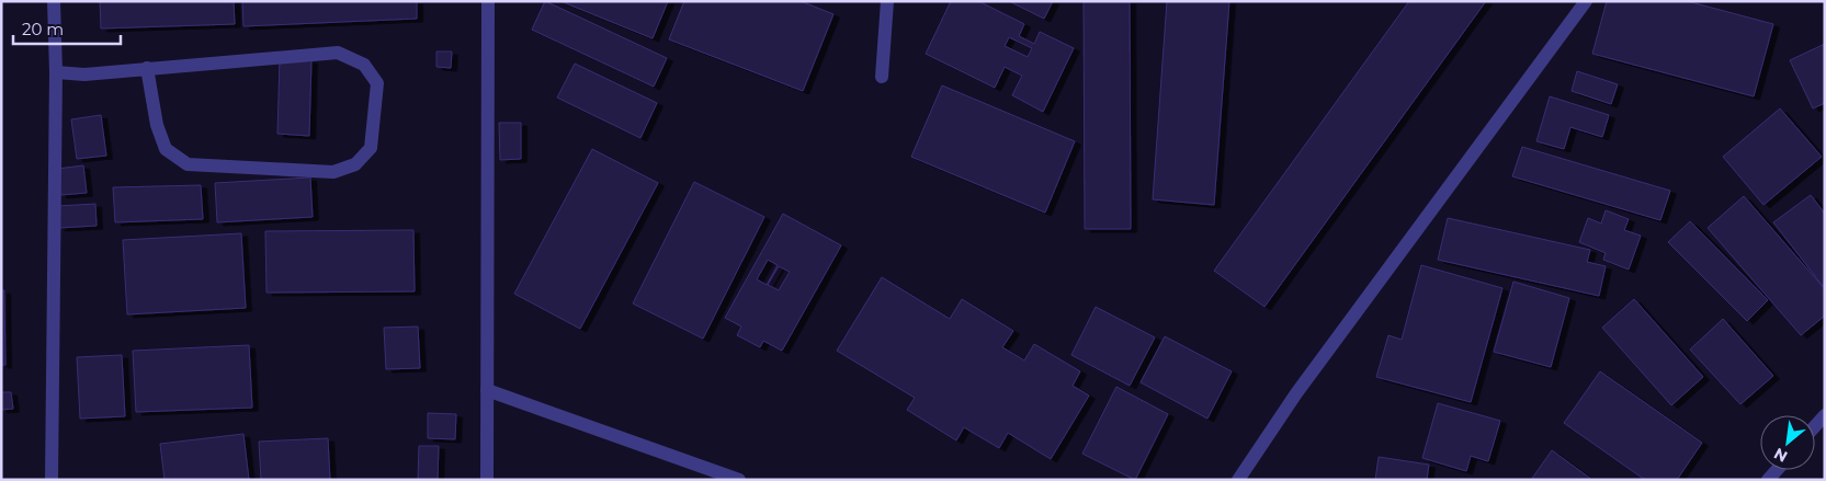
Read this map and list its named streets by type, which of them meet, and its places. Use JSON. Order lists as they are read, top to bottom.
{
  "scale_bar": "20 m",
  "north": "bottom left"
}
